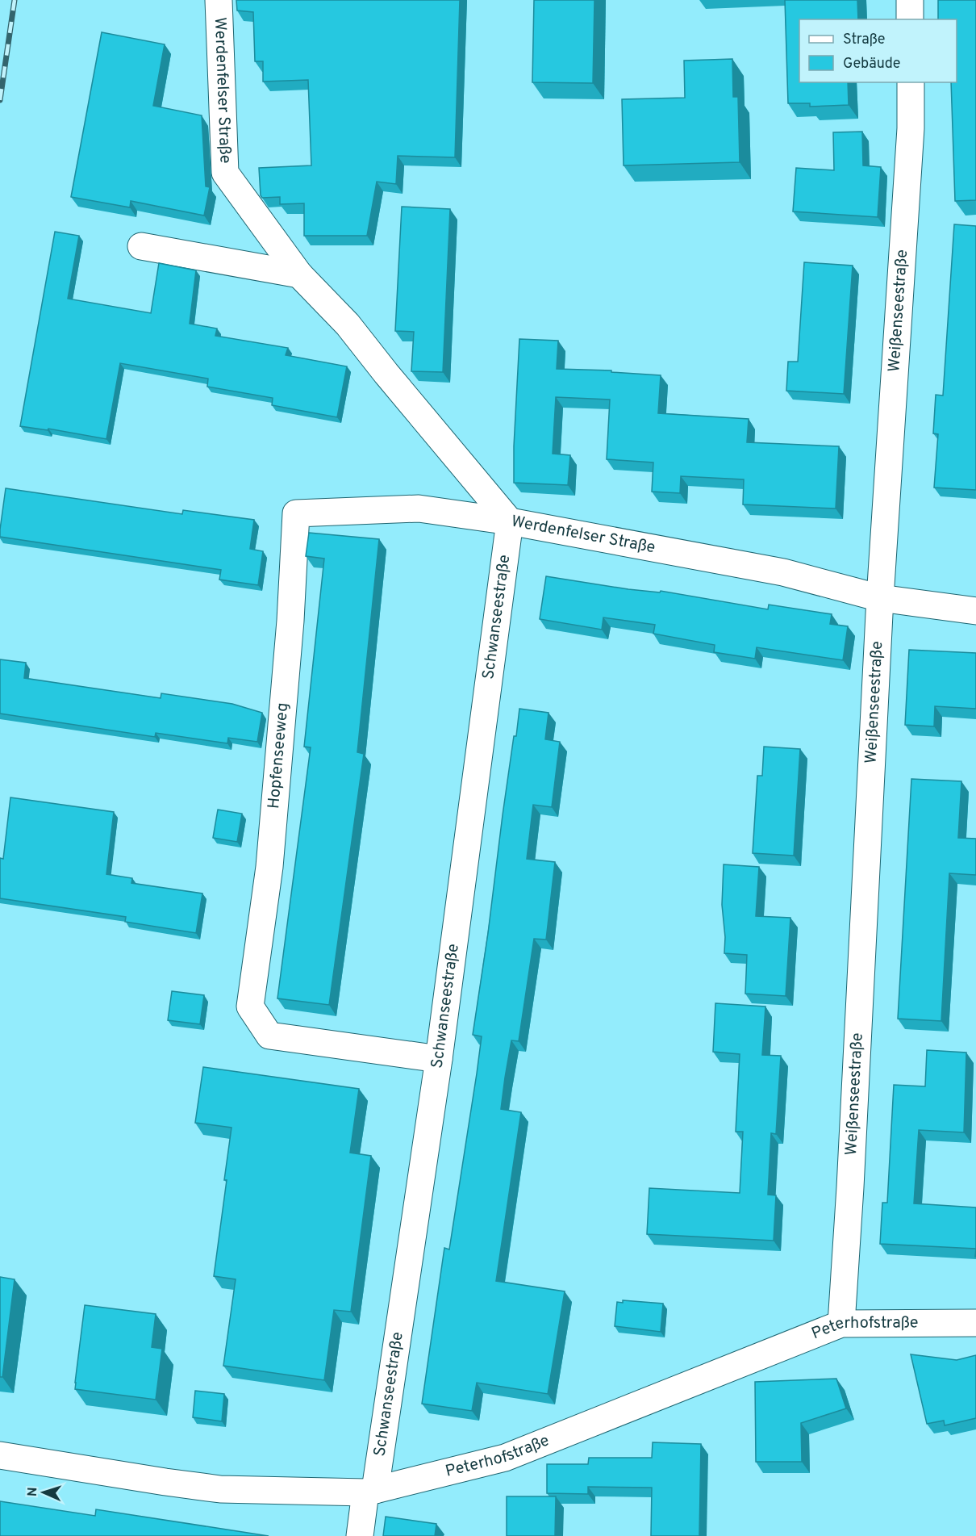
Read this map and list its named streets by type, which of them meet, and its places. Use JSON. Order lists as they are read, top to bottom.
{
  "streets": {
    "street": [
      "Werdenfelser Straße",
      "Weißenseestraße",
      "Schwanseestraße",
      "Hopfenseeweg",
      "Peterhofstraße"
    ]
  },
  "crossings": [
    ["Werdenfelser Straße", "Weißenseestraße"],
    ["Werdenfelser Straße", "Schwanseestraße"],
    ["Werdenfelser Straße", "Hopfenseeweg"],
    ["Weißenseestraße", "Peterhofstraße"],
    ["Schwanseestraße", "Hopfenseeweg"],
    ["Schwanseestraße", "Peterhofstraße"]
  ],
  "legend": ["Straße", "Gebäude"],
  "north": "left"
}
